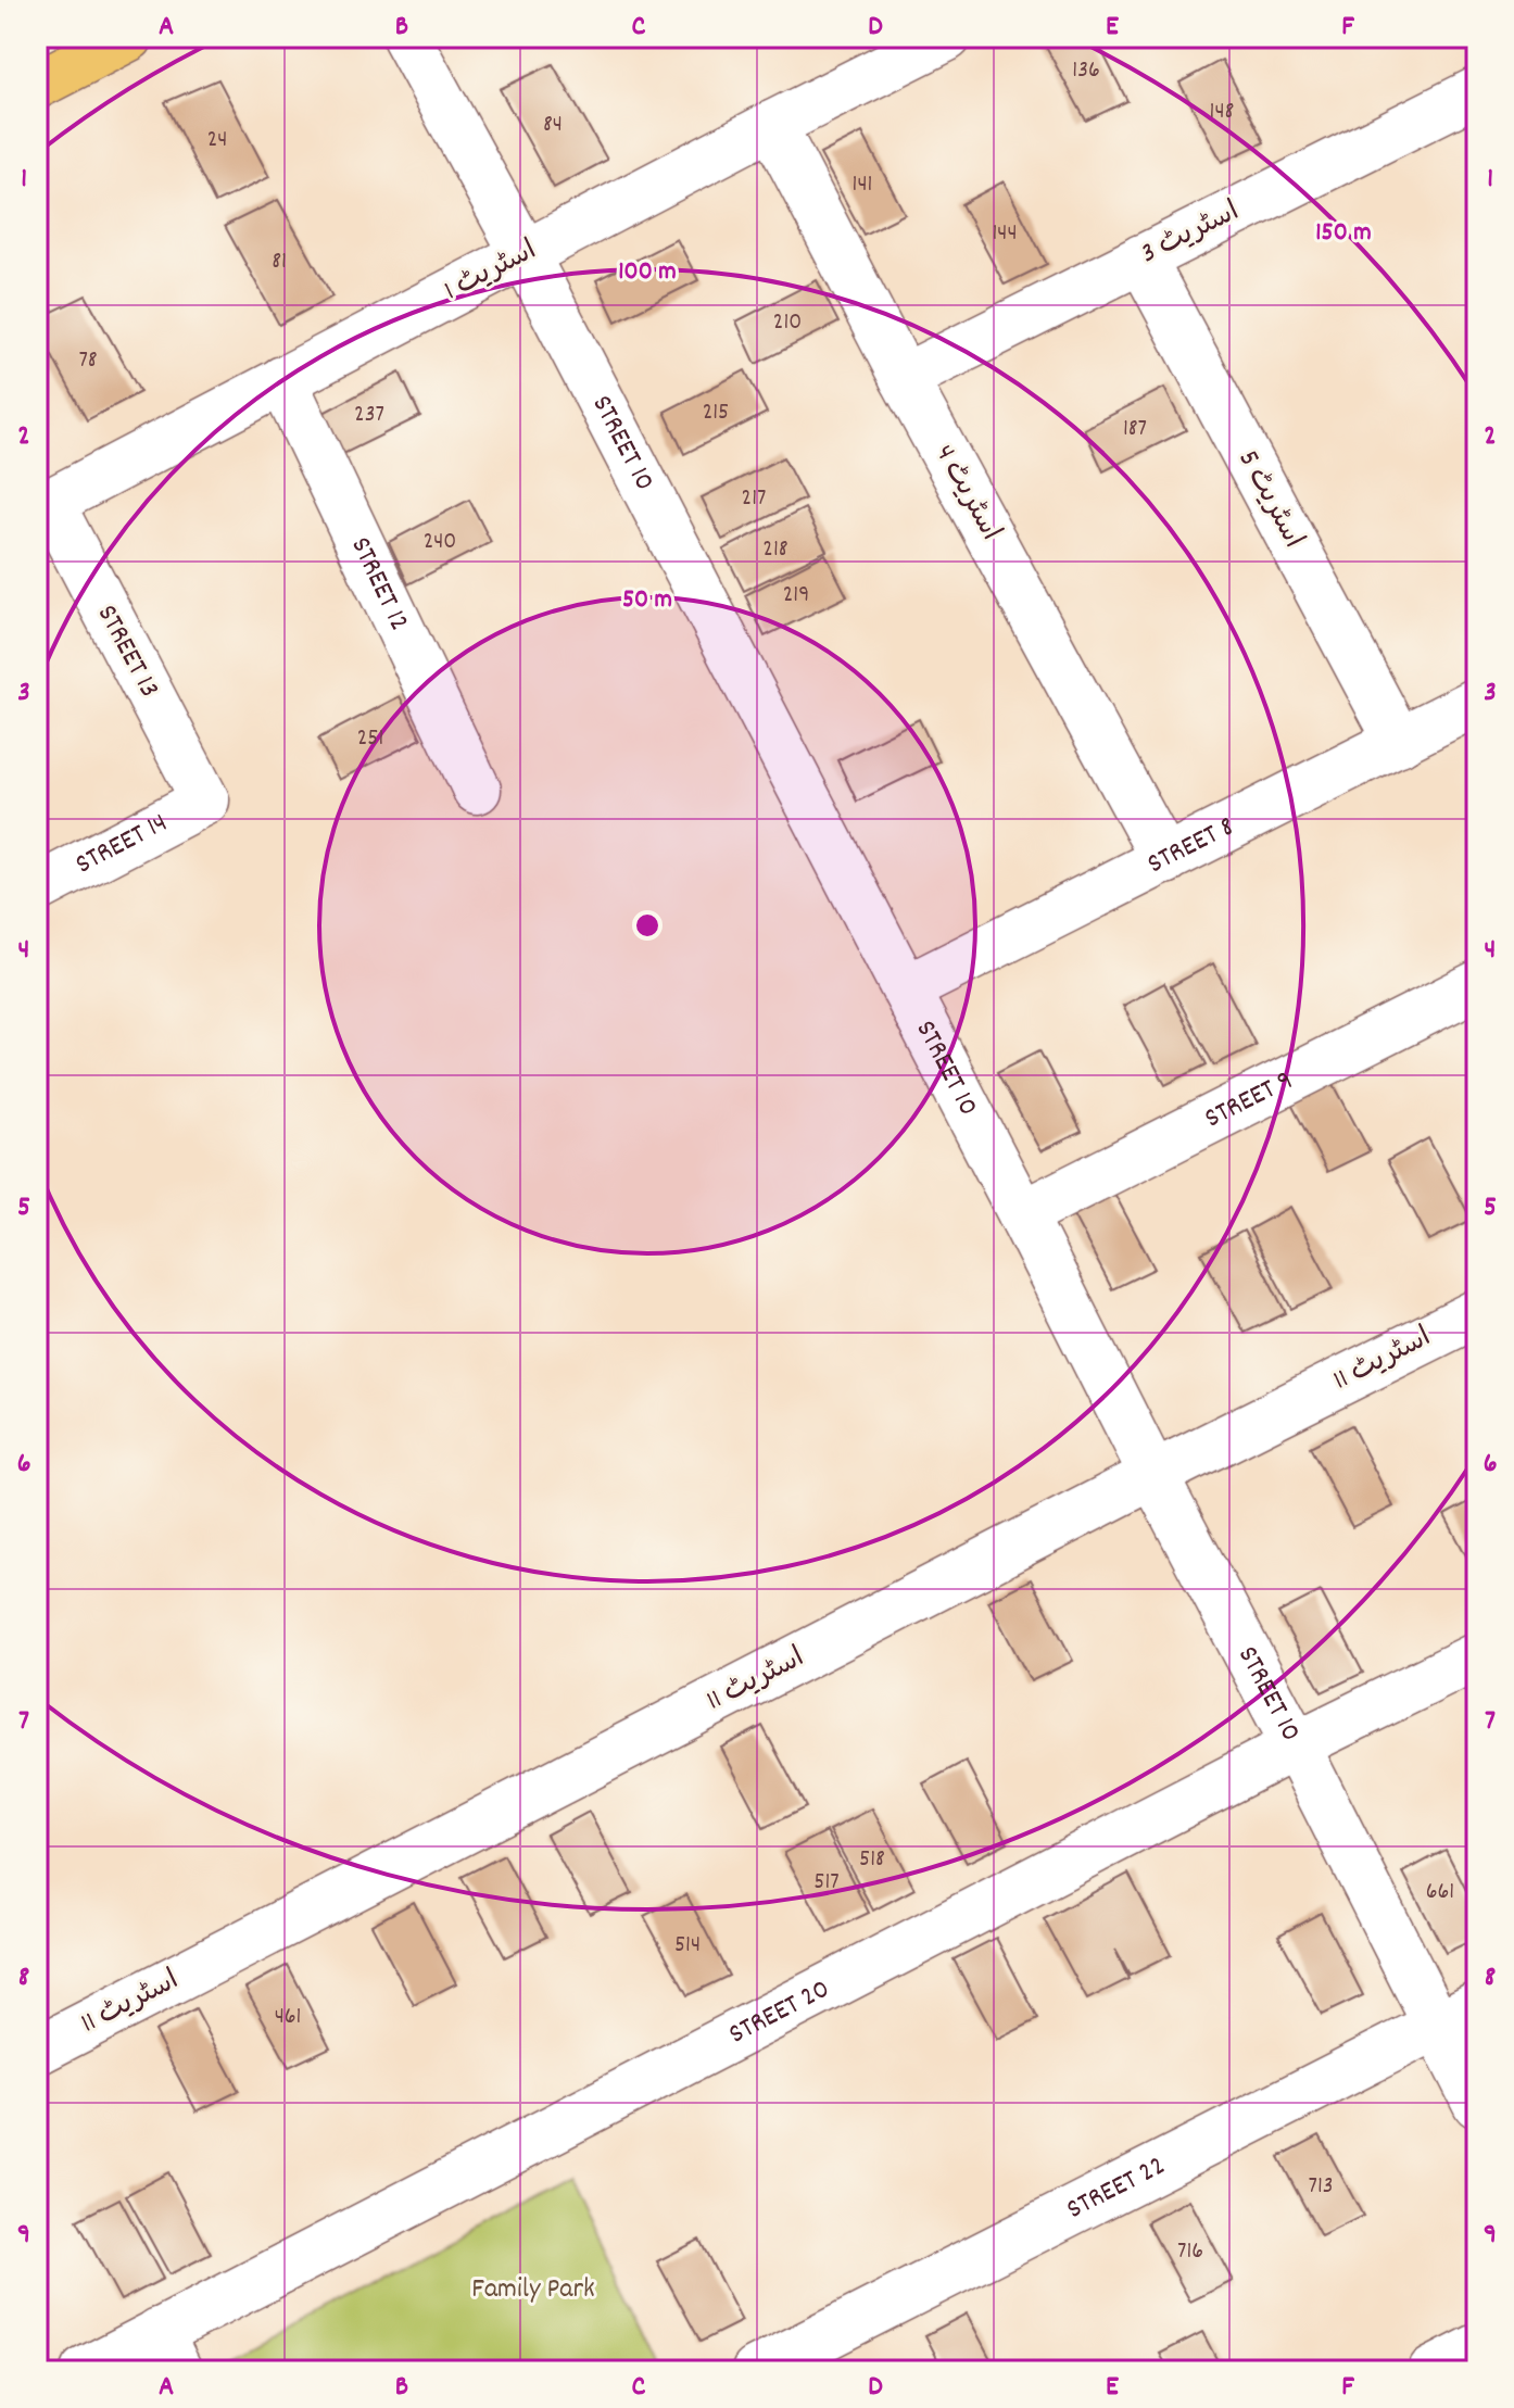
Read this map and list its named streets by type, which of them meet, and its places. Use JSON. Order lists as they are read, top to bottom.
{
  "streets": {
    "street": [
      "اسٹریٹ 3",
      "اسٹریٹ 1",
      "STREET 10",
      "اسٹریٹ 4",
      "اسٹریٹ 5",
      "STREET 12",
      "STREET 13",
      "STREET 14",
      "STREET 8",
      "STREET 9",
      "اسٹریٹ 11",
      "STREET 20",
      "STREET 22"
    ]
  },
  "crossings": [
    ["اسٹریٹ 3", "اسٹریٹ 4"],
    ["اسٹریٹ 3", "اسٹریٹ 5"],
    ["اسٹریٹ 1", "STREET 10"],
    ["اسٹریٹ 1", "اسٹریٹ 4"],
    ["اسٹریٹ 1", "STREET 12"],
    ["اسٹریٹ 1", "STREET 13"],
    ["STREET 10", "STREET 8"],
    ["STREET 10", "STREET 9"],
    ["STREET 10", "اسٹریٹ 11"],
    ["STREET 10", "STREET 20"],
    ["STREET 10", "STREET 22"],
    ["اسٹریٹ 4", "STREET 8"],
    ["اسٹریٹ 5", "STREET 8"],
    ["STREET 13", "STREET 14"]
  ],
  "parks": ["Family Park"],
  "house_numbers": [
    "136",
    "148",
    "84",
    "24",
    "141",
    "144",
    "81",
    "210",
    "78",
    "215",
    "237",
    "187",
    "217",
    "240",
    "218",
    "219",
    "251",
    "518",
    "517",
    "661",
    "514",
    "461",
    "713",
    "716"
  ],
  "grid": {
    "columns": [
      "A",
      "B",
      "C",
      "D",
      "E",
      "F"
    ],
    "rows": [
      "1",
      "2",
      "3",
      "4",
      "5",
      "6",
      "7",
      "8",
      "9"
    ]
  },
  "rings": ["150 m", "100 m", "50 m"]
}
